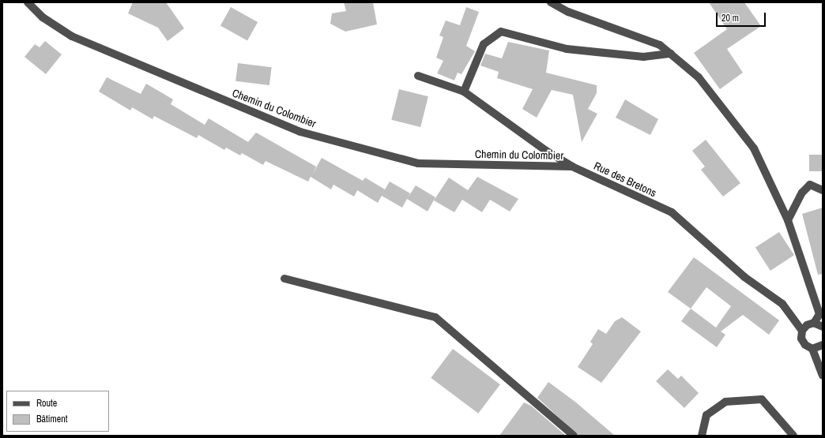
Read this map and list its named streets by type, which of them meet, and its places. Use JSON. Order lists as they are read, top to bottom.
{
  "streets": {
    "street": ["Chemin du Colombier", "Rue des Bretons"]
  },
  "crossings": [
    ["Chemin du Colombier", "Rue des Bretons"]
  ],
  "legend": ["Route", "Bâtiment"],
  "scale_bar": "20 m"
}
